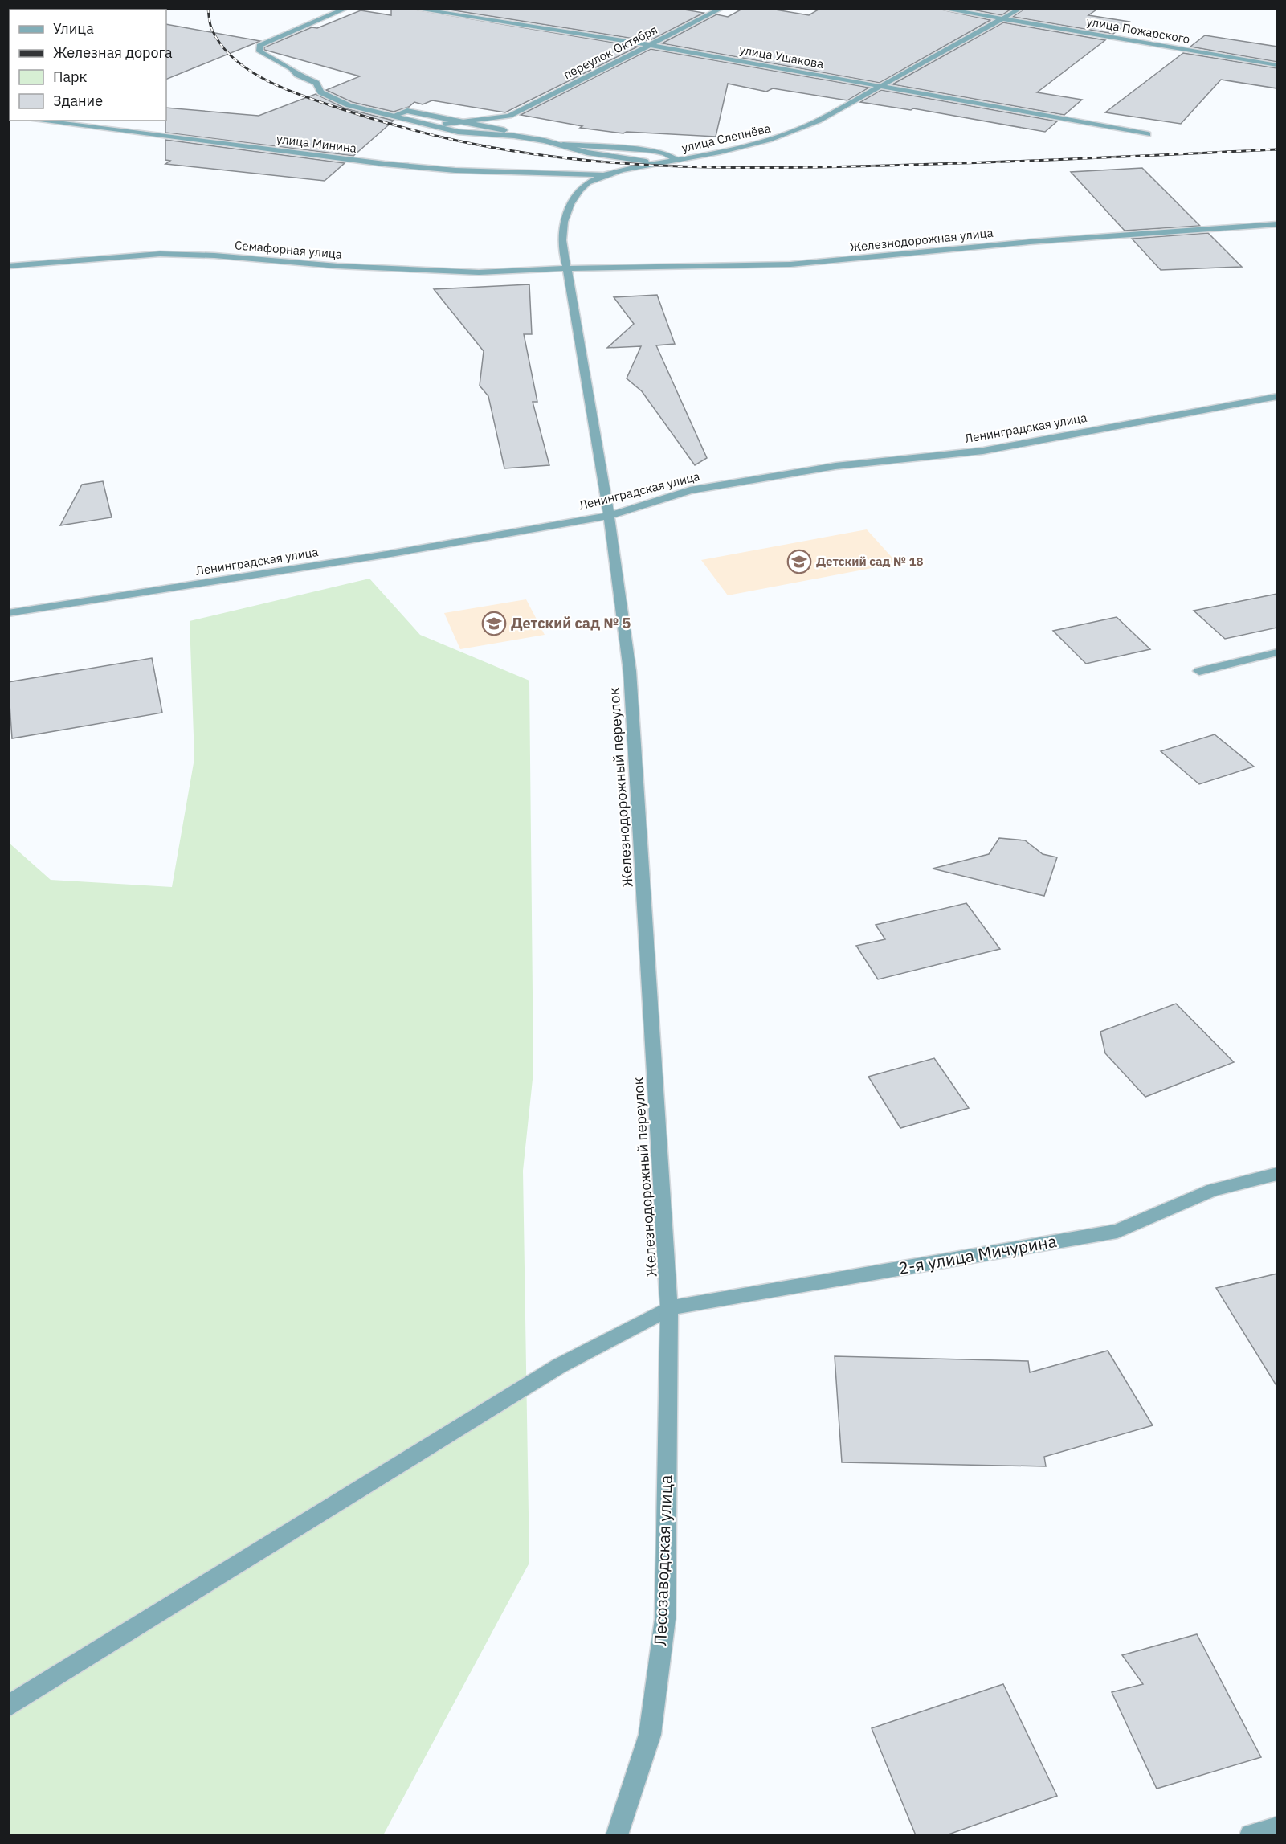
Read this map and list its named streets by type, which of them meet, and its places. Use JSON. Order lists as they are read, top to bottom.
{
  "streets": {
    "street": [
      "улица Пожарского",
      "переулок Октября",
      "улица Ушакова",
      "улица Слепнёва",
      "улица Минина",
      "Железнодорожная улица",
      "Семафорная улица",
      "Ленинградская улица",
      "Железнодорожный переулок",
      "2-я улица Мичурина",
      "Лесозаводская улица"
    ]
  },
  "crossings": [
    ["улица Пожарского", "улица Слепнёва"],
    ["переулок Октября", "улица Ушакова"],
    ["улица Ушакова", "улица Слепнёва"],
    ["улица Слепнёва", "улица Минина"],
    ["улица Слепнёва", "Железнодорожная улица"],
    ["улица Слепнёва", "Семафорная улица"],
    ["улица Слепнёва", "Железнодорожный переулок"],
    ["Железнодорожная улица", "Семафорная улица"],
    ["Железнодорожная улица", "Железнодорожный переулок"],
    ["Семафорная улица", "Железнодорожный переулок"],
    ["Ленинградская улица", "Железнодорожный переулок"],
    ["Железнодорожный переулок", "2-я улица Мичурина"],
    ["Железнодорожный переулок", "Лесозаводская улица"],
    ["2-я улица Мичурина", "Лесозаводская улица"]
  ],
  "places": {
    "school or university": ["Детский сад № 18", "Детский сад № 5"]
  },
  "legend": [
    "Улица",
    "Железная дорога",
    "Парк",
    "Здание"
  ]
}
